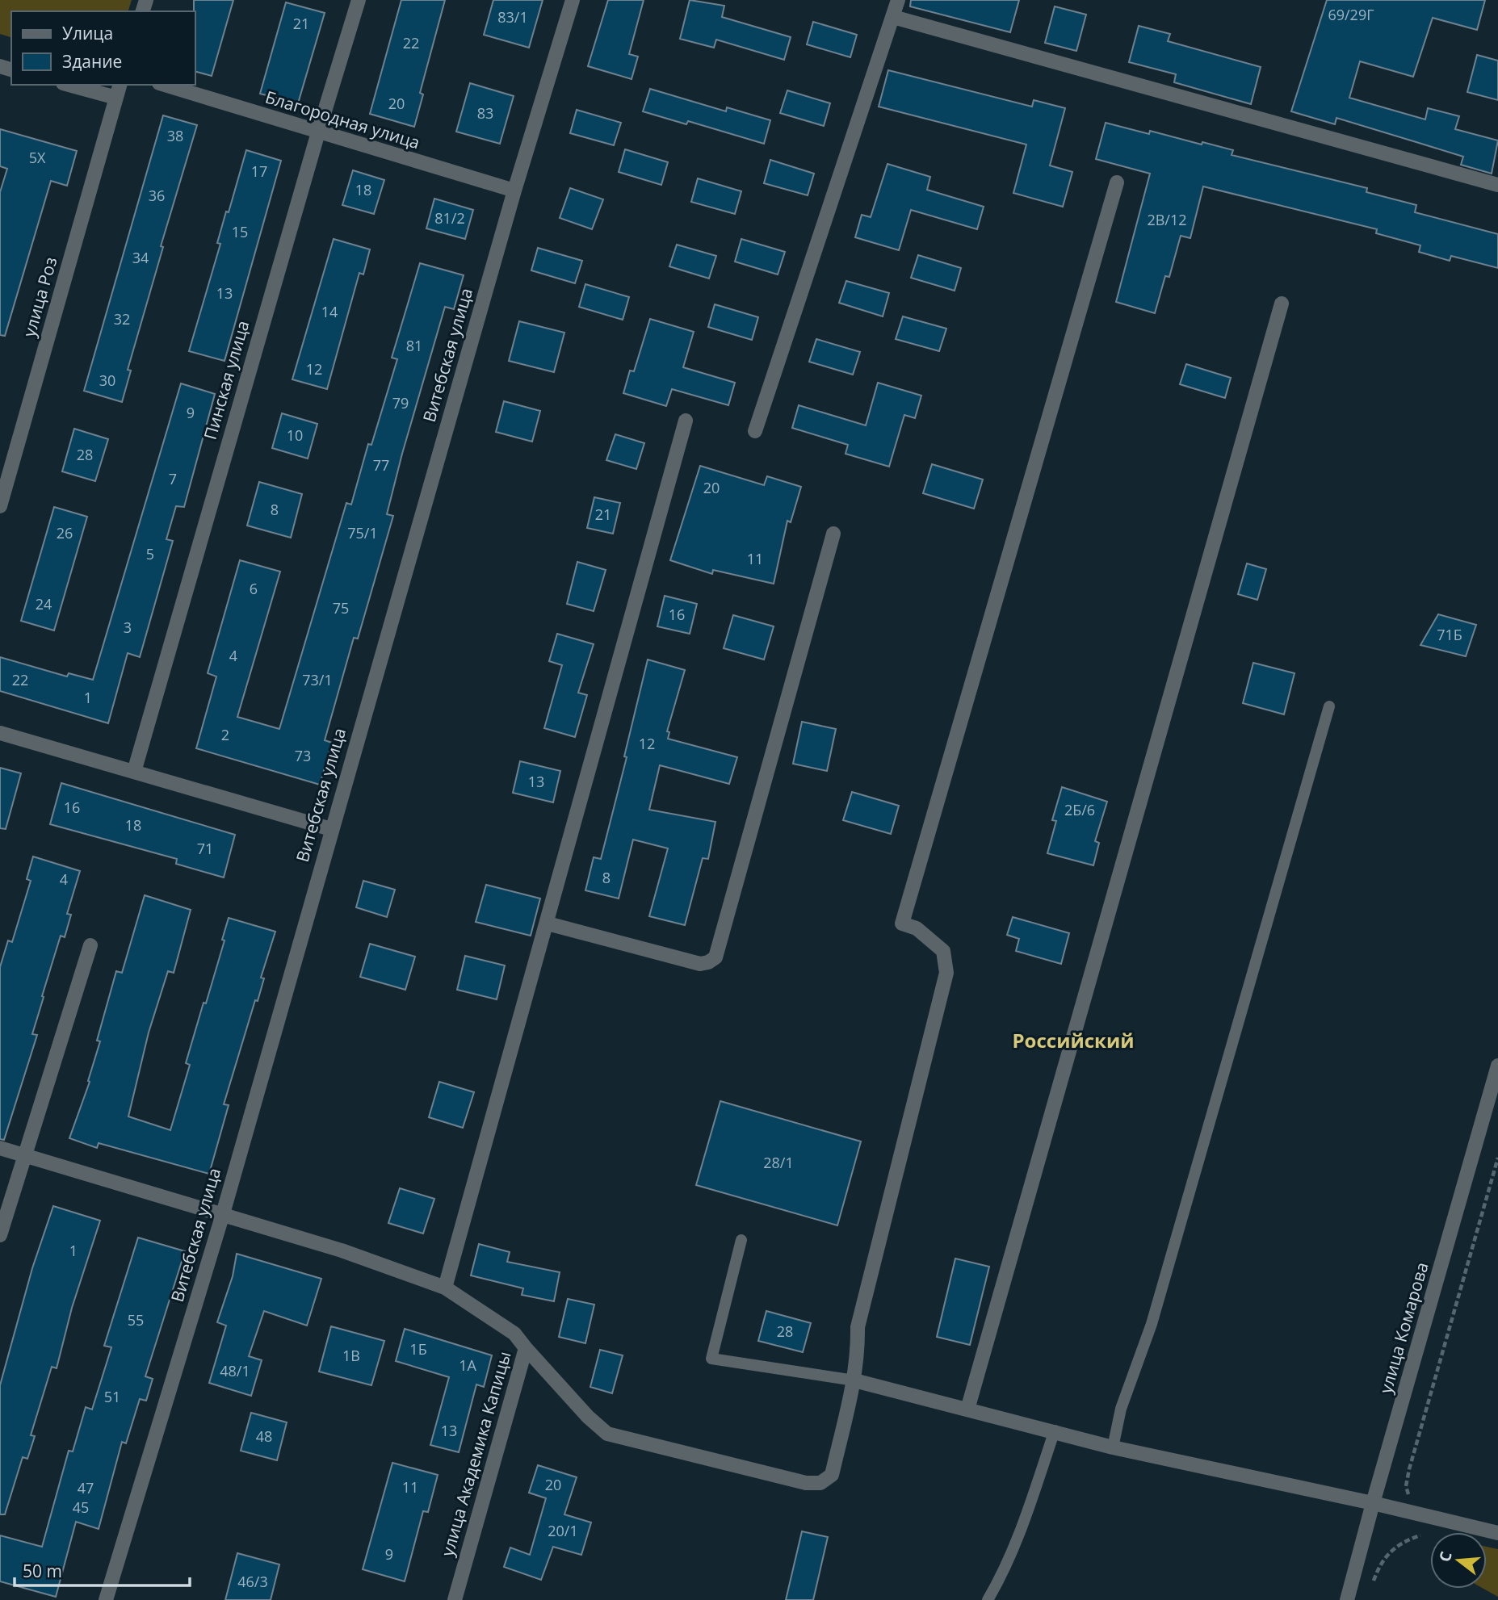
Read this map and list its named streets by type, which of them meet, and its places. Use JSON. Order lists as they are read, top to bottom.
{
  "streets": {
    "street": [
      "Благородная улица",
      "улица Роз",
      "Витебская улица",
      "Пинская улица",
      "улица Комарова",
      "улица Академика Капицы"
    ]
  },
  "crossings": [
    ["Благородная улица", "Витебская улица"],
    ["Благородная улица", "Пинская улица"],
    ["Витебская улица", "улица Академика Капицы"]
  ],
  "districts": ["Российский"],
  "house_numbers": [
    "69/29Г",
    "83/1",
    "21",
    "22",
    "20",
    "83",
    "38",
    "5Х",
    "17",
    "18",
    "36",
    "81/2",
    "2В/12",
    "15",
    "34",
    "13",
    "14",
    "32",
    "81",
    "12",
    "30",
    "79",
    "9",
    "10",
    "28",
    "77",
    "7",
    "20",
    "8",
    "21",
    "26",
    "75/1",
    "5",
    "11",
    "6",
    "24",
    "75",
    "16",
    "3",
    "71Б",
    "4",
    "22",
    "73/1",
    "1",
    "2",
    "12",
    "73",
    "13",
    "16",
    "2Б/6",
    "18",
    "71",
    "8",
    "4",
    "28/1",
    "1",
    "55",
    "28",
    "1Б",
    "1В",
    "1А",
    "48/1",
    "51",
    "13",
    "48",
    "20",
    "11",
    "47",
    "45",
    "20/1",
    "9",
    "46/3"
  ],
  "legend": ["Улица", "Здание"],
  "scale_bar": "50 m",
  "north": "left"
}
